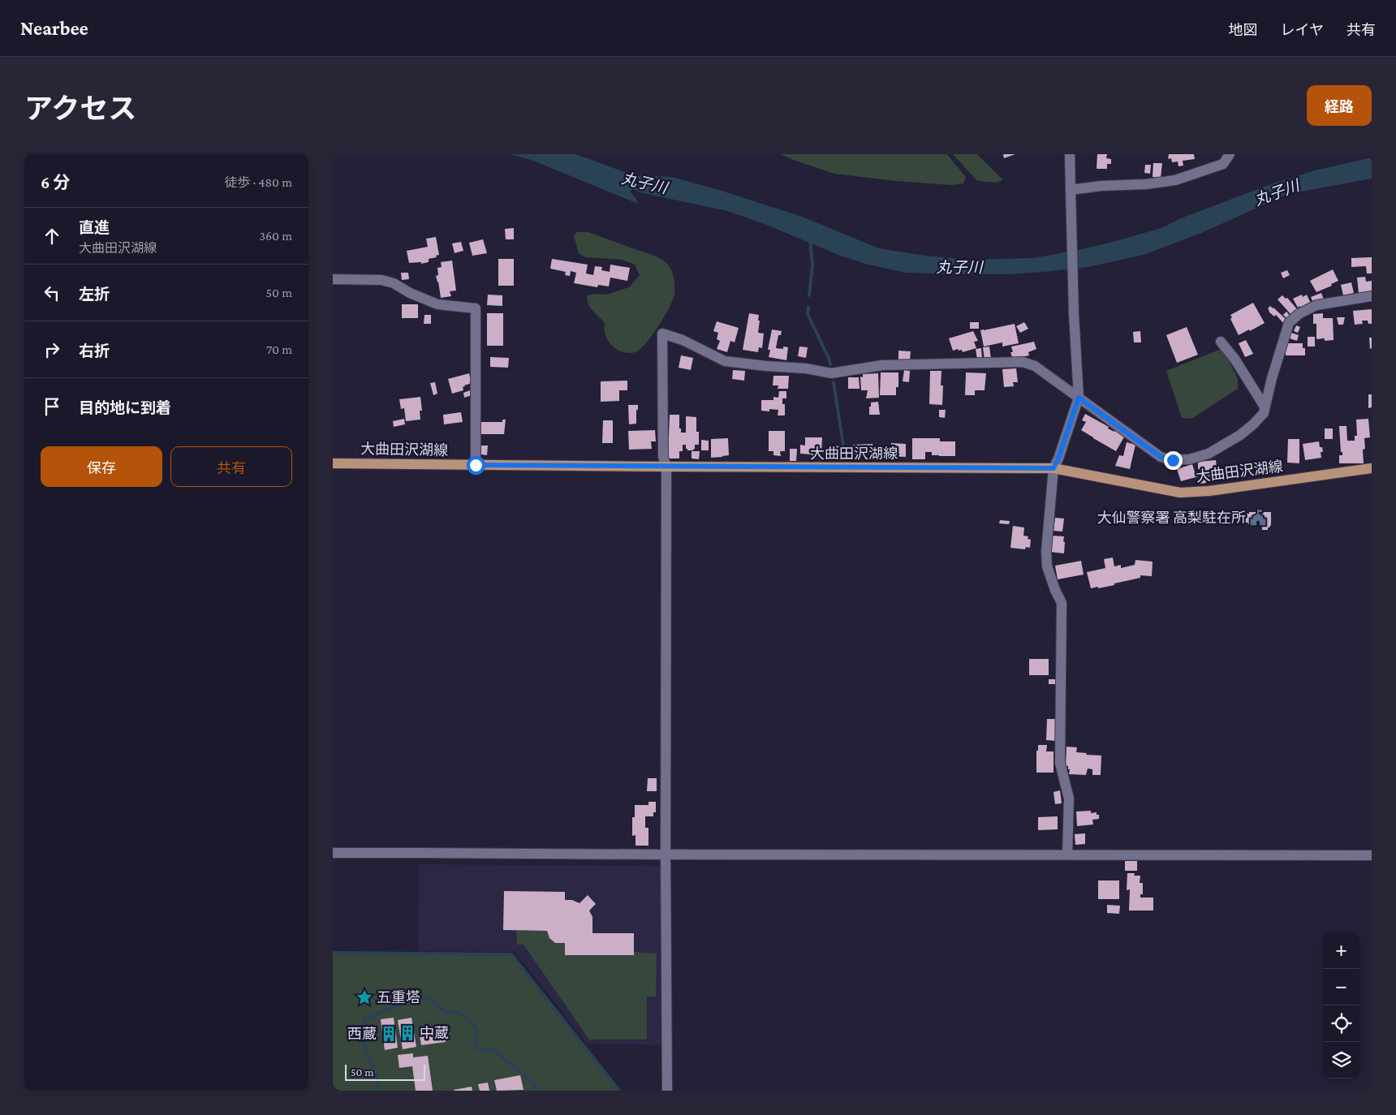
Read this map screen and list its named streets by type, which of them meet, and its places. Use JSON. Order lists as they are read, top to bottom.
{
  "streets": {
    "main road": ["大曲田沢湖線"]
  },
  "water": ["丸子川"],
  "places": {
    "public building": ["大仙警察署 高梨駐在所"],
    "place": ["五重塔"],
    "building": ["中蔵", "西蔵"]
  },
  "scale_bar": "50 m",
  "page": {
    "header": "Nearbee",
    "nav": ["地図", "レイヤ", "共有"],
    "title": "アクセス",
    "buttons": [
      "経路",
      ["保存", "共有"]
    ],
    "heading": ["6 分", "徒歩 · 480 m"],
    "list": [
      ["直進", "大曲田沢湖線", "360 m"],
      ["左折", "50 m"],
      ["右折", "70 m"],
      "目的地に到着"
    ],
    "map_buttons": ["+", "−"],
    "scale": "50 m"
  }
}
